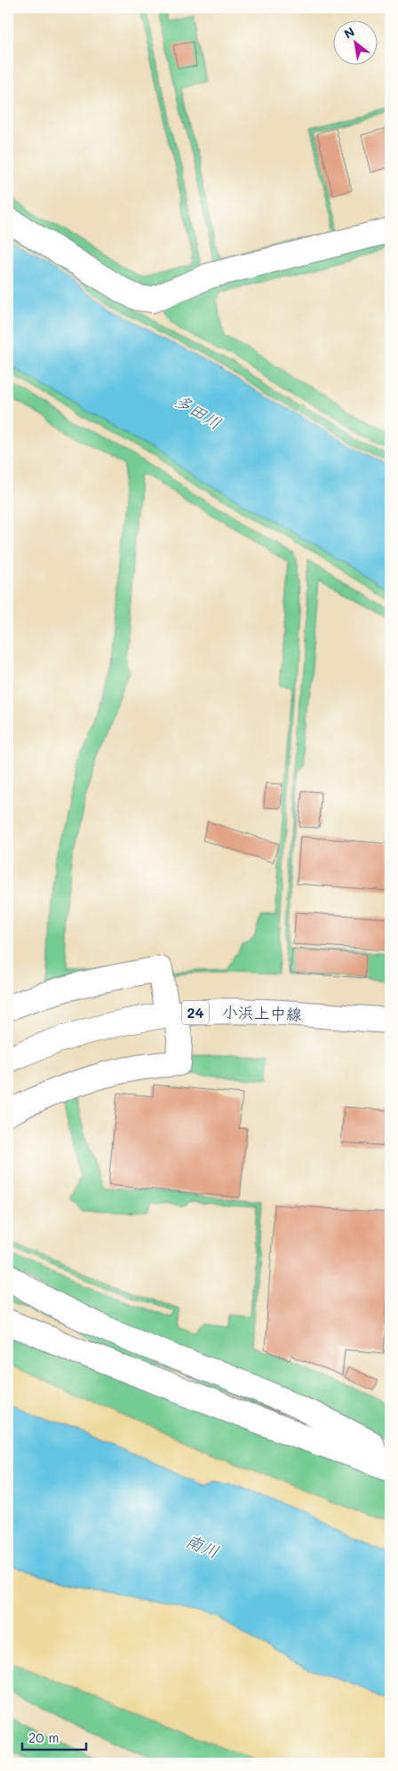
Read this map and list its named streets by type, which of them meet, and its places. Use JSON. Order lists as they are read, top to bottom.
{
  "streets": {
    "street": ["24", "小浜上中線"]
  },
  "water": ["多田川", "南川"],
  "scale_bar": "20 m",
  "north": "top left"
}
